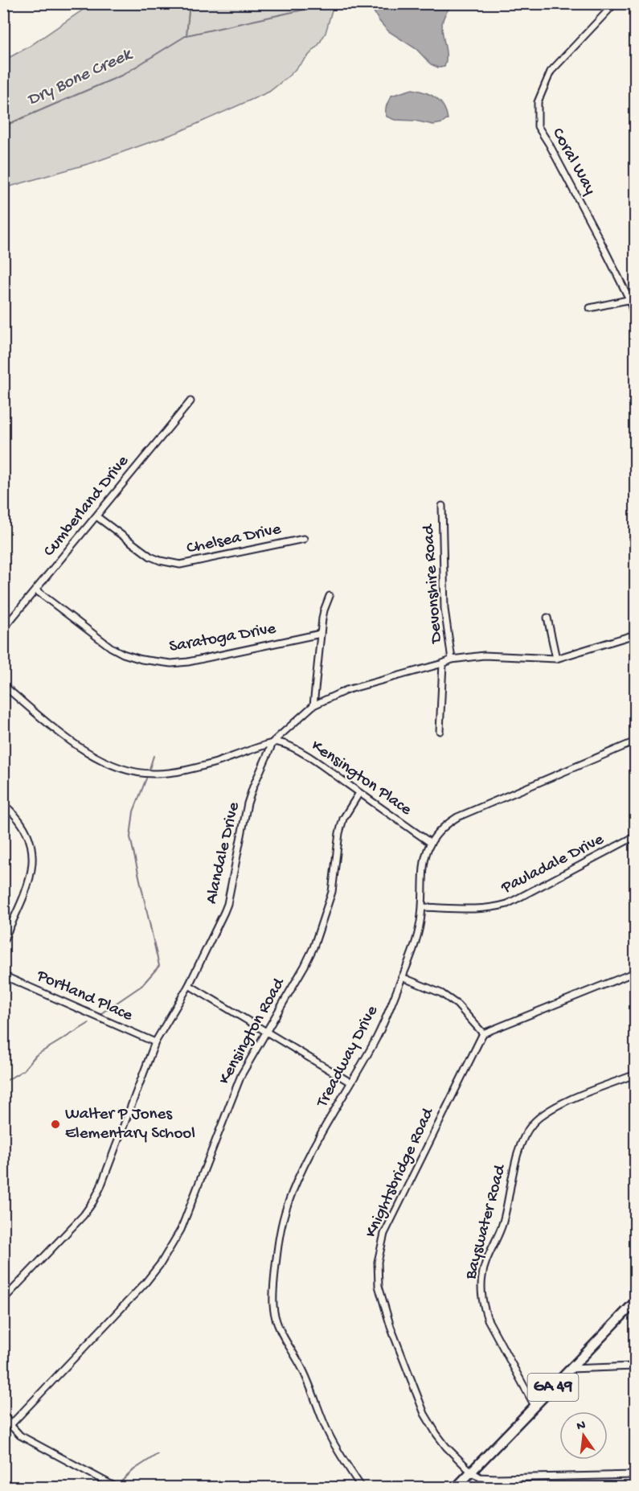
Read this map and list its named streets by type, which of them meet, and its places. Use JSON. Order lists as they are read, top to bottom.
{
  "streets": {
    "main road": ["GA 49"],
    "street": [
      "Coral Way",
      "Cumberland Drive",
      "Chelsea Drive",
      "Devonshire Road",
      "Saratoga Drive",
      "Kensington Place",
      "Alandale Drive",
      "Pauladale Drive",
      "Portland Place",
      "Kensington Road",
      "Treadway Drive",
      "Knightsbridge Road",
      "Bayswater Road"
    ]
  },
  "crossings": [
    ["Cumberland Drive", "Chelsea Drive"],
    ["Cumberland Drive", "Saratoga Drive"],
    ["Devonshire Road", "Alandale Drive"],
    ["Kensington Place", "Alandale Drive"],
    ["Kensington Place", "Kensington Road"],
    ["Kensington Place", "Treadway Drive"],
    ["Alandale Drive", "Portland Place"],
    ["Pauladale Drive", "Treadway Drive"],
    ["Knightsbridge Road", "GA 49"],
    ["Bayswater Road", "GA 49"]
  ],
  "water": ["Dry Bone Creek"],
  "places": ["Walter P Jones Elementary School"],
  "north": "top"
}
